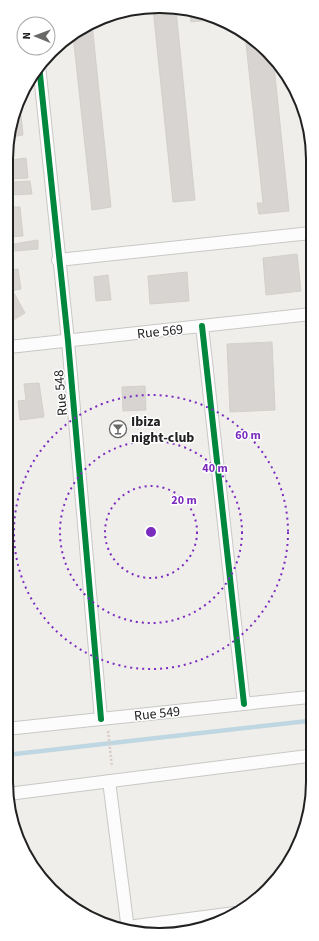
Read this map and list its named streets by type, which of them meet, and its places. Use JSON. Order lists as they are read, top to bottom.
{
  "streets": {
    "street": ["Rue 569", "Rue 548", "Rue 549"]
  },
  "crossings": [
    ["Rue 569", "Rue 548"],
    ["Rue 548", "Rue 549"]
  ],
  "places": {
    "bar": ["Ibiza night-club"]
  },
  "north": "left",
  "rings": ["60 m", "40 m", "20 m"]
}
